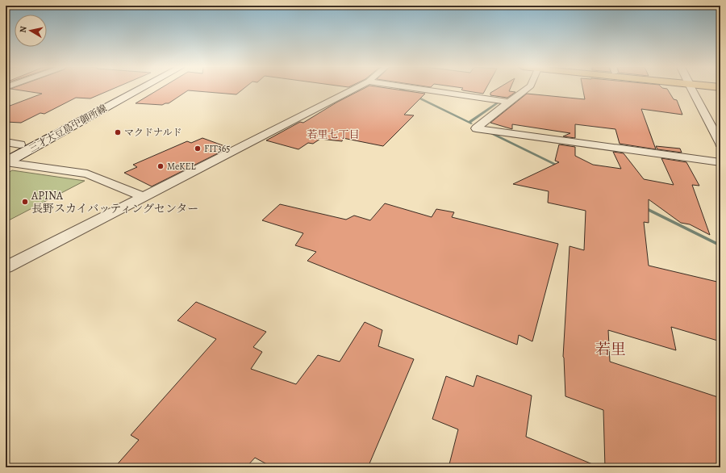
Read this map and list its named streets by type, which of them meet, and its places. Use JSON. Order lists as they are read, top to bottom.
{
  "streets": {
    "main road": ["三才大豆島中御所線"]
  },
  "districts": ["若里七丁目", "若里"],
  "places": [
    "マクドナルド",
    "FIT365",
    "MeKEL",
    "APINA 長野スカイバッティングセンター"
  ],
  "north": "left"
}
